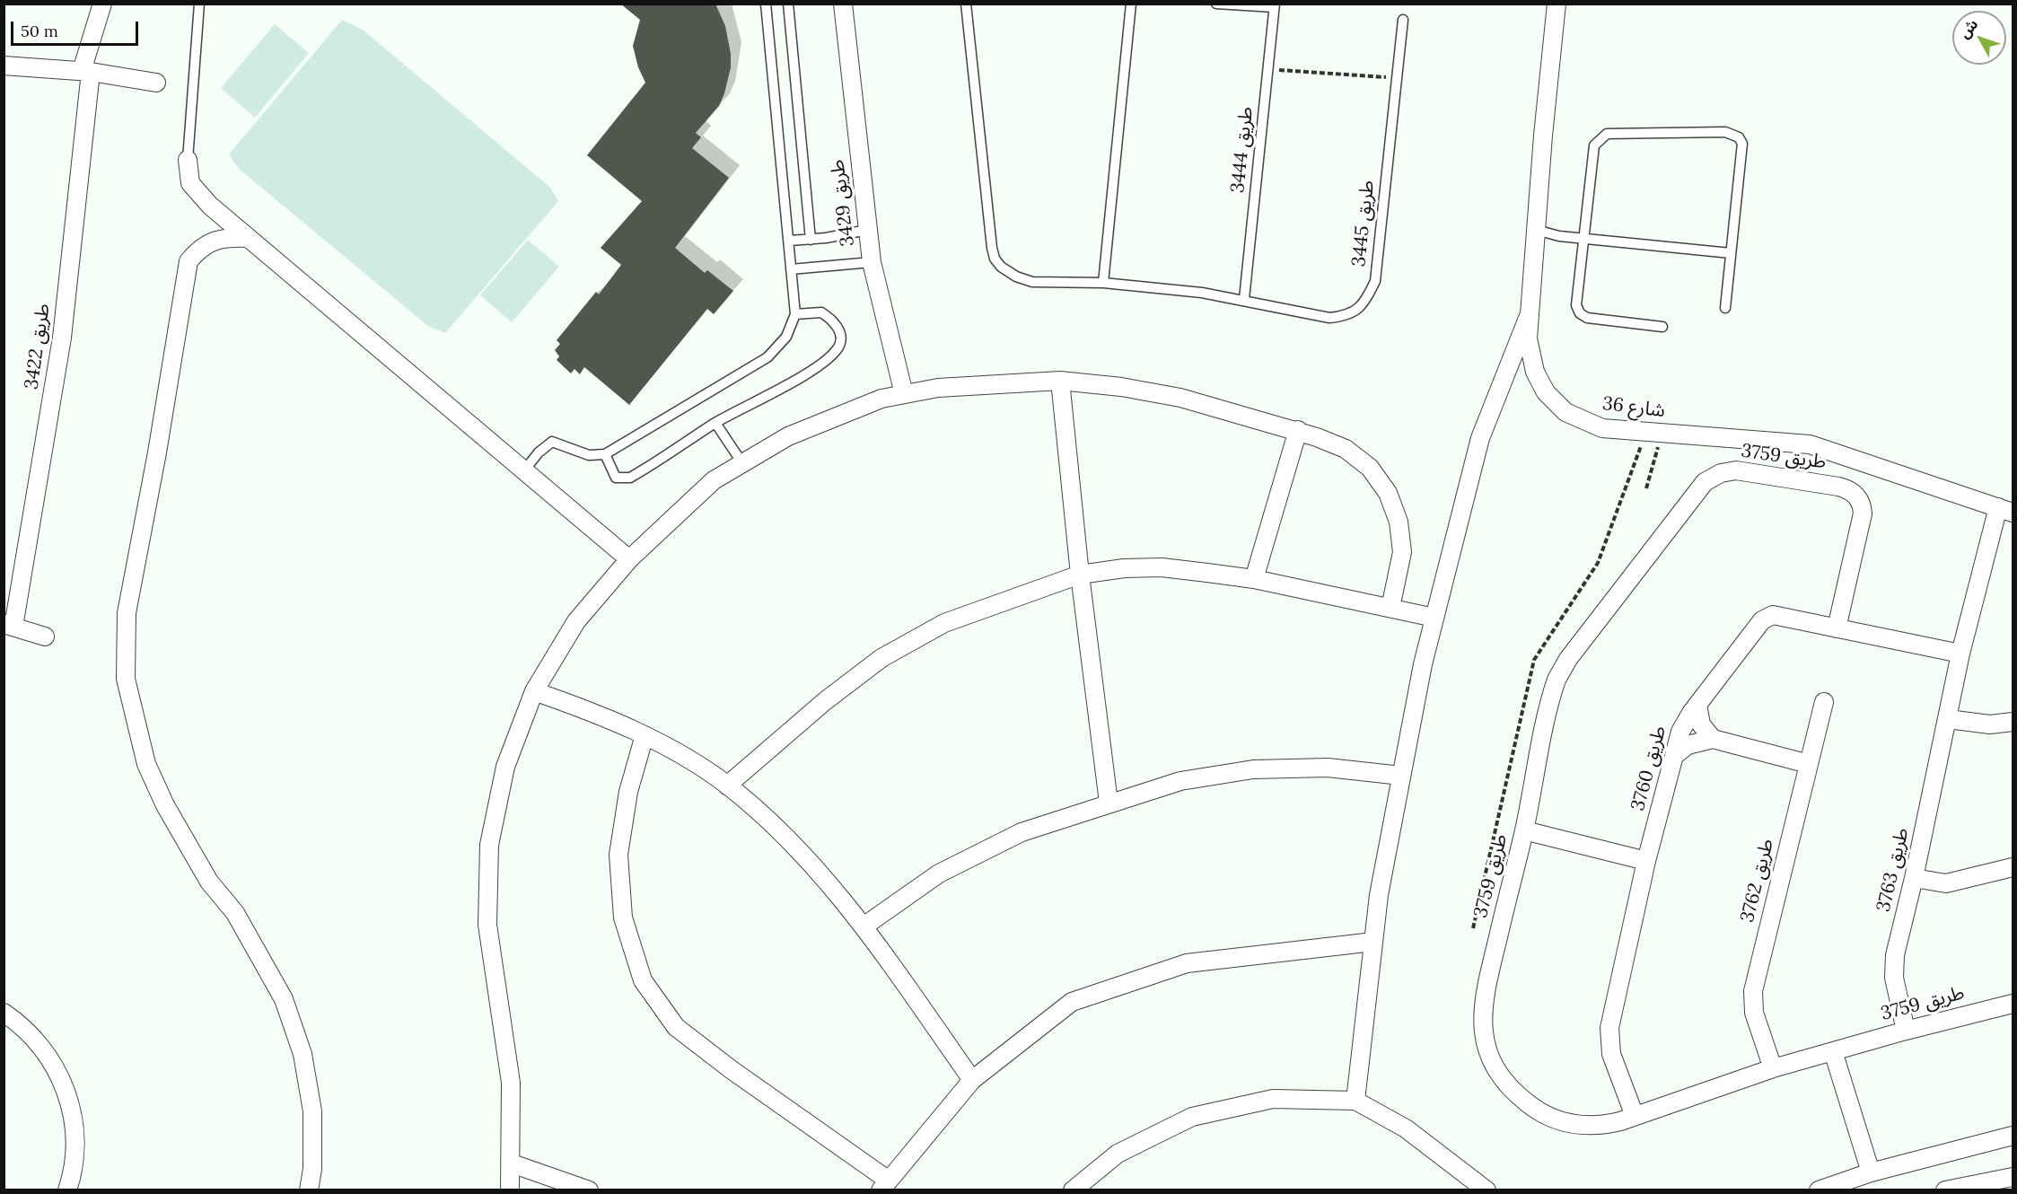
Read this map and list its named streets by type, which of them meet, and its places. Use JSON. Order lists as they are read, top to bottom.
{
  "streets": {
    "street": [
      "طريق 3429",
      "طريق 3422",
      "شارع 36",
      "طريق 3759",
      "طريق 3760",
      "طريق 3763",
      "طريق 3762"
    ],
    "lane": ["طريق 3444", "طريق 3445"]
  },
  "crossings": [
    ["طريق 3444", "طريق 3445"],
    ["شارع 36", "طريق 3763"],
    ["طريق 3759", "طريق 3760"],
    ["طريق 3759", "طريق 3763"],
    ["طريق 3759", "طريق 3762"],
    ["طريق 3760", "طريق 3763"]
  ],
  "scale_bar": "50 m",
  "north": "top left"
}
